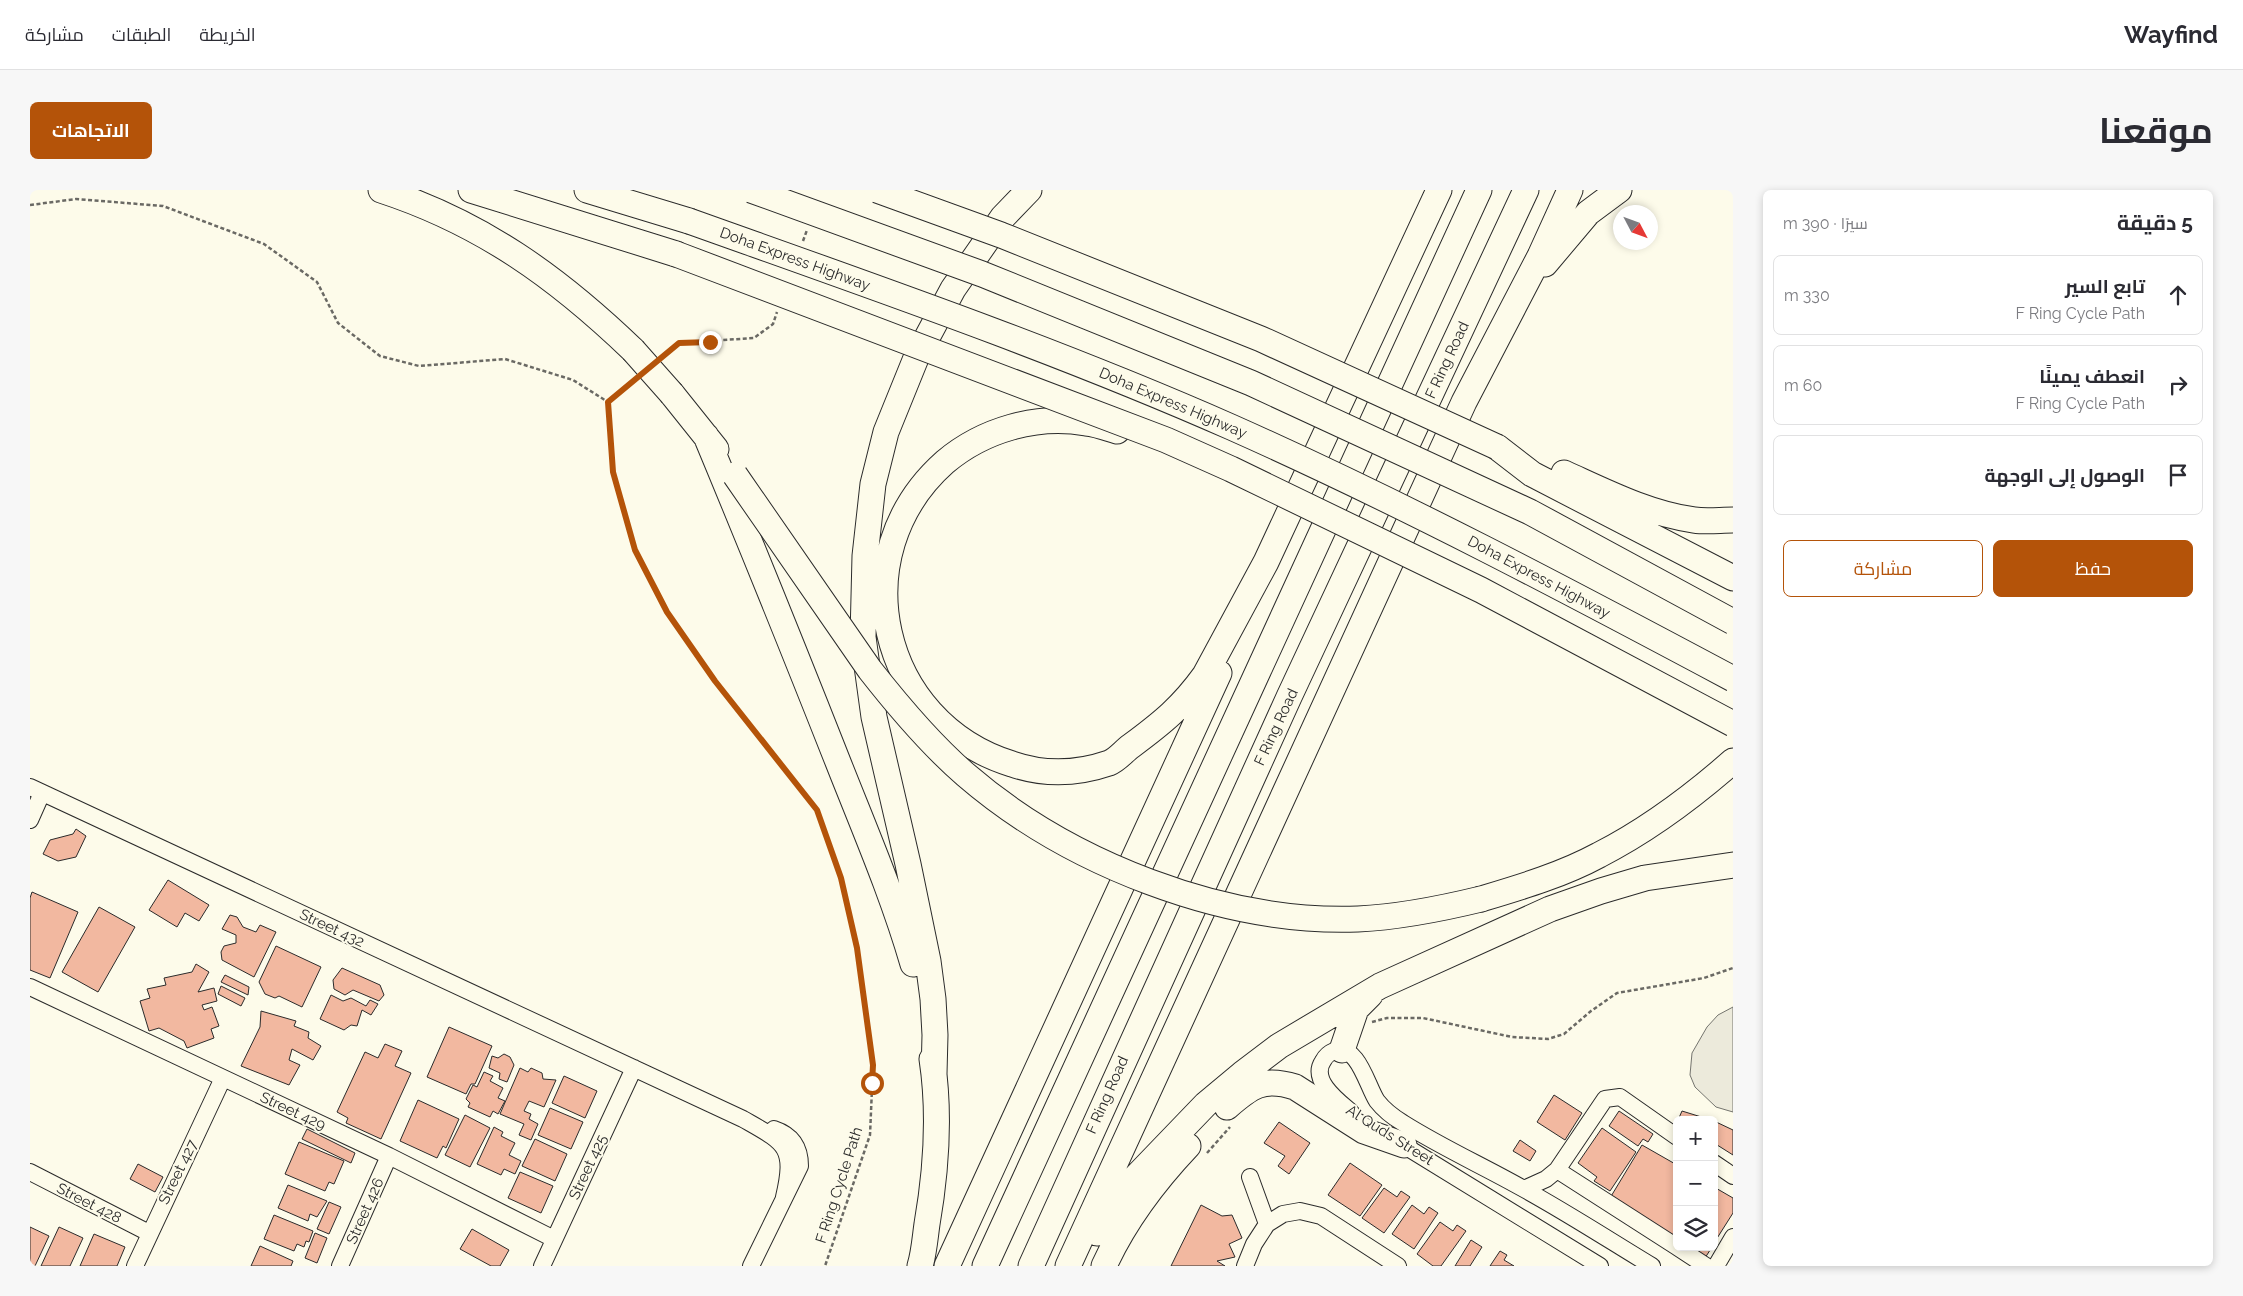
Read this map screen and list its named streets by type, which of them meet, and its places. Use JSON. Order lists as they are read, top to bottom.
{
  "streets": {
    "highway": ["Doha Express Highway", "F Ring Road"],
    "street": [
      "Street 432",
      "Street 429",
      "Al Quds Street",
      "Street 425",
      "Street 427",
      "Street 428",
      "Street 426"
    ],
    "path": ["F Ring Cycle Path"]
  },
  "crossings": [
    ["Street 432", "Street 425"],
    ["Street 429", "Street 425"],
    ["Street 429", "Street 427"],
    ["Street 429", "Street 426"],
    ["Street 427", "Street 428"]
  ],
  "north": "bottom right",
  "page": {
    "header": "Wayfind",
    "nav": ["الخريطة", "الطبقات", "مشاركة"],
    "title": "موقعنا",
    "buttons": [
      "الاتجاهات",
      ["حفظ", "مشاركة"]
    ],
    "heading": ["5 دقيقة", "سيرًا · 390 m"],
    "list": [
      ["تابع السير", "F Ring Cycle Path", "330 m"],
      ["انعطف يمينًا", "F Ring Cycle Path", "60 m"],
      "الوصول إلى الوجهة"
    ],
    "map_buttons": ["+", "−"]
  }
}
